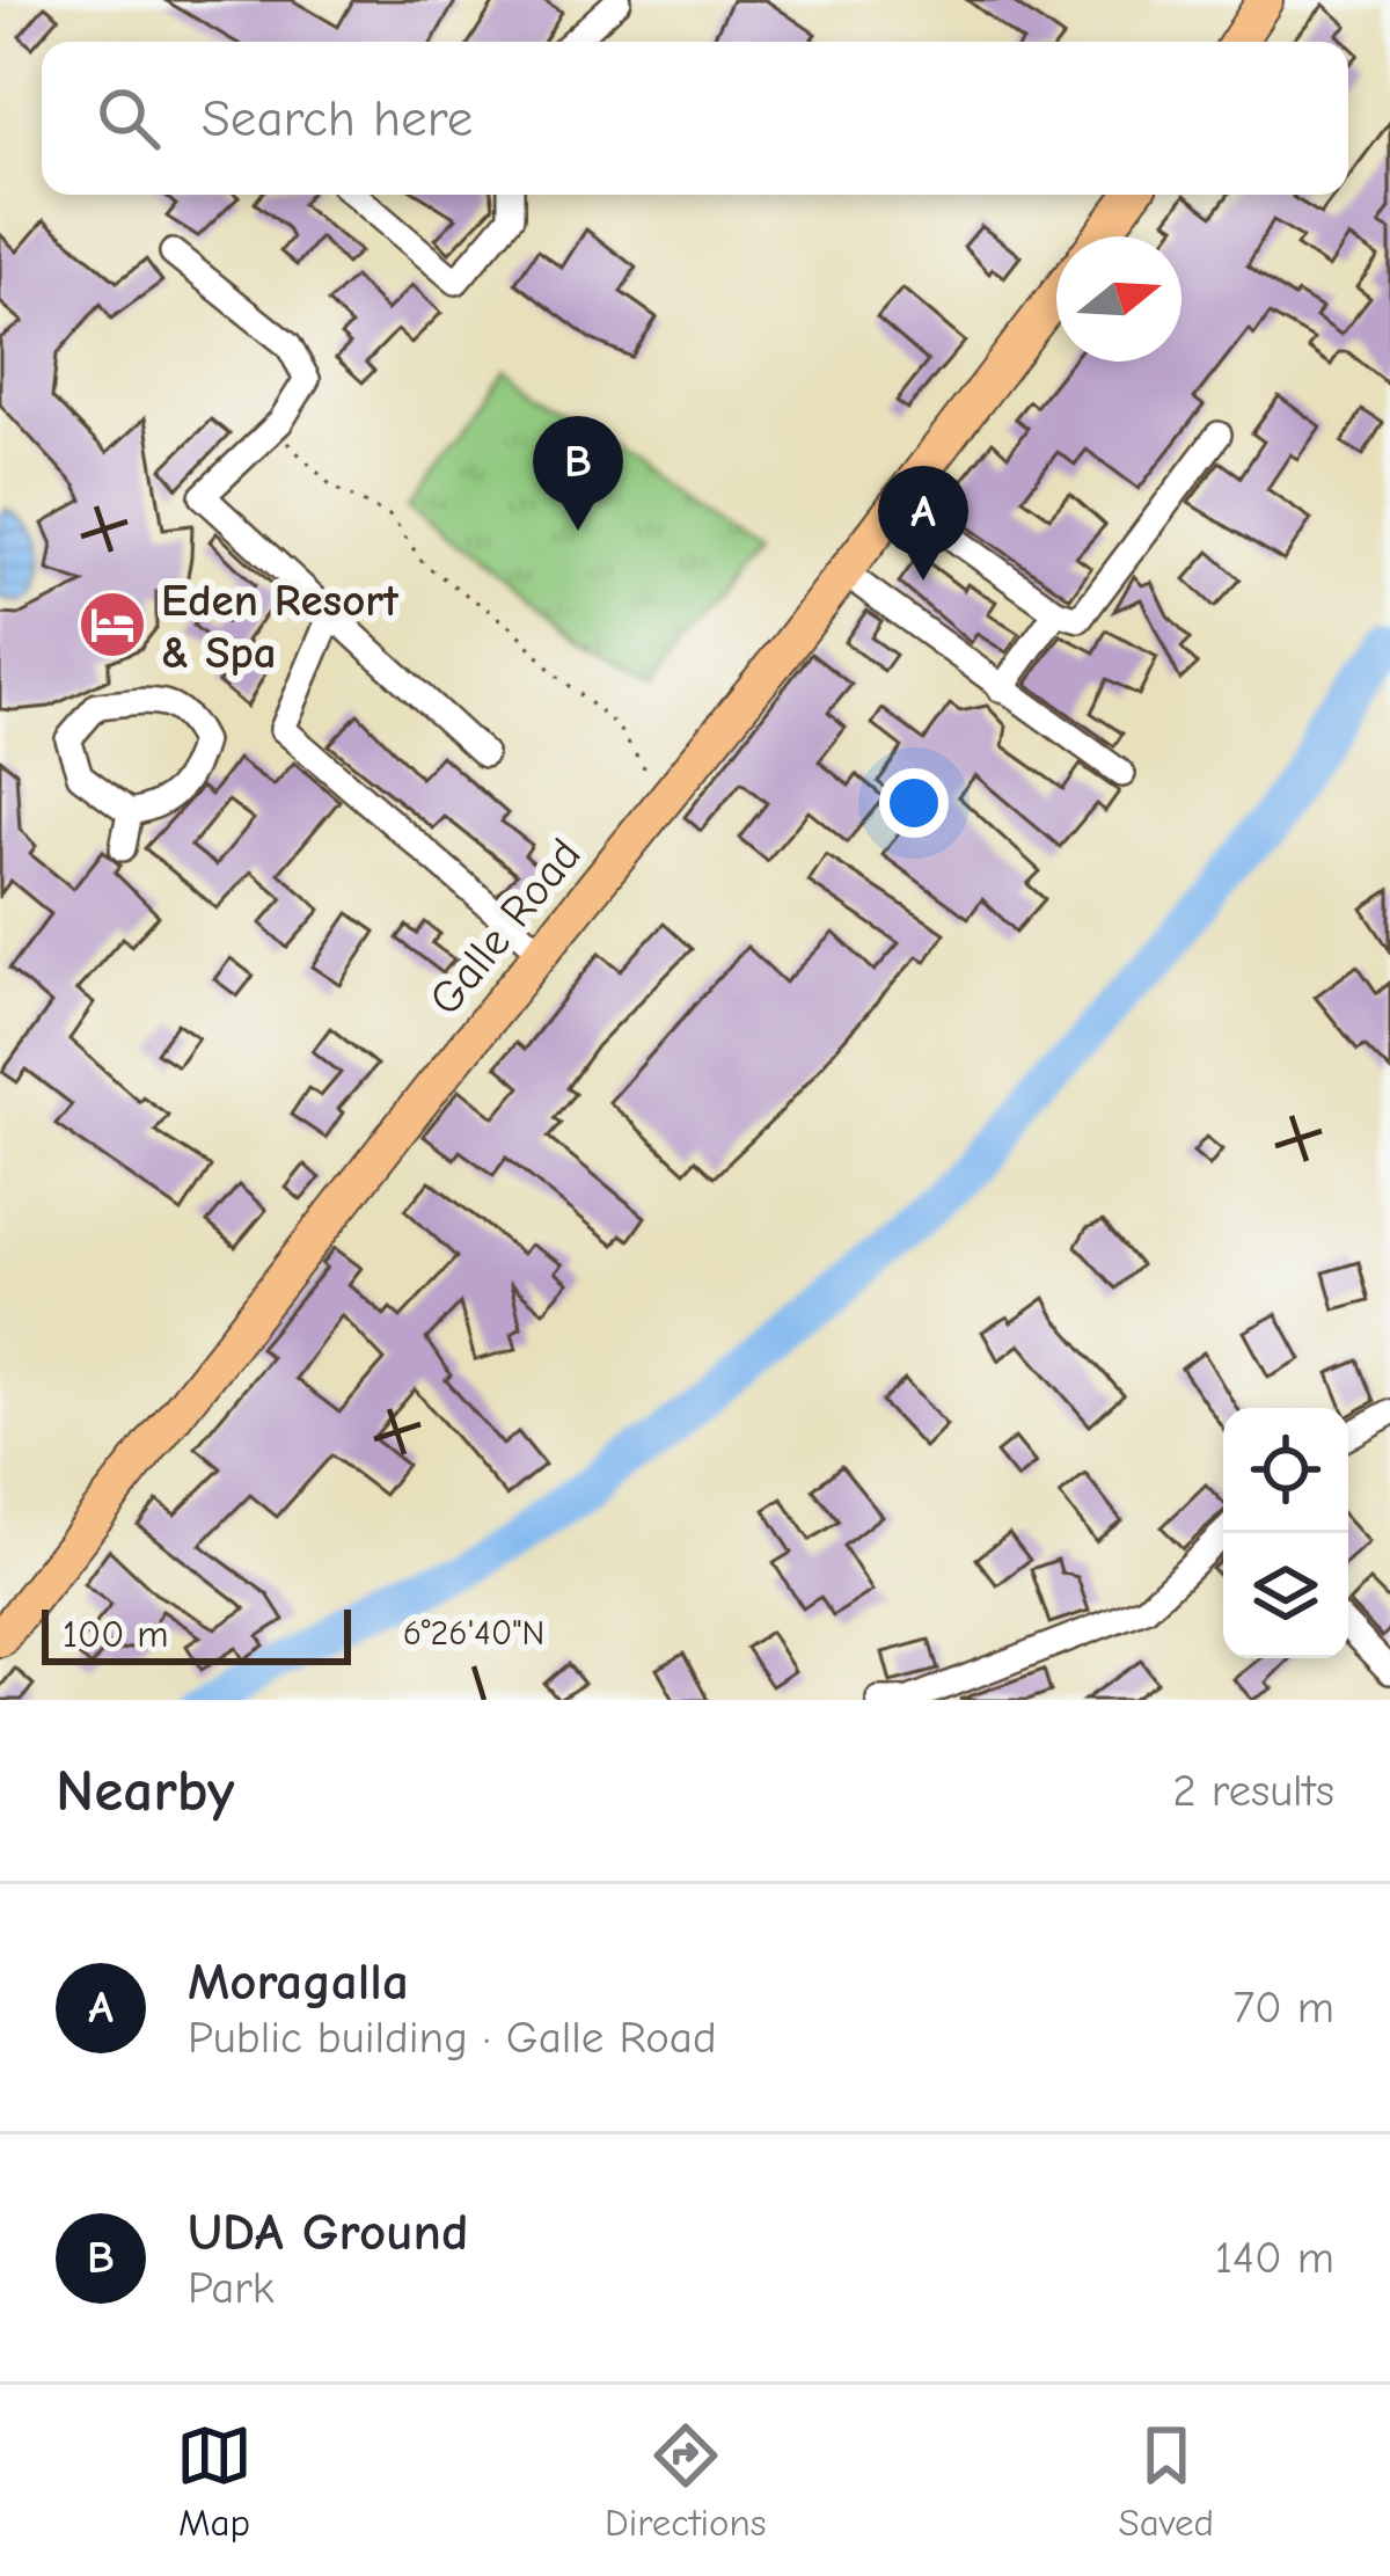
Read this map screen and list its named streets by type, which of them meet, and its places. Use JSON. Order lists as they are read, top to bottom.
{
  "streets": {
    "highway": ["Galle Road"]
  },
  "places": {
    "hotel": ["Eden Resort & Spa"]
  },
  "scale_bar": "100 m",
  "north": "right",
  "page": {
    "search": "Search here",
    "pins": ["B", "A"],
    "scale": "100 m",
    "heading": ["Nearby", "2 results"],
    "list": [
      {
        "mark": "A",
        "name": "Moragalla",
        "note": "Public building · Galle Road",
        "value": "70 m"
      },
      {
        "mark": "B",
        "name": "UDA Ground",
        "note": "Park",
        "value": "140 m"
      }
    ],
    "nav": ["Map", "Directions", "Saved"]
  },
  "coordinates": ["6°26'40\"N"]
}
